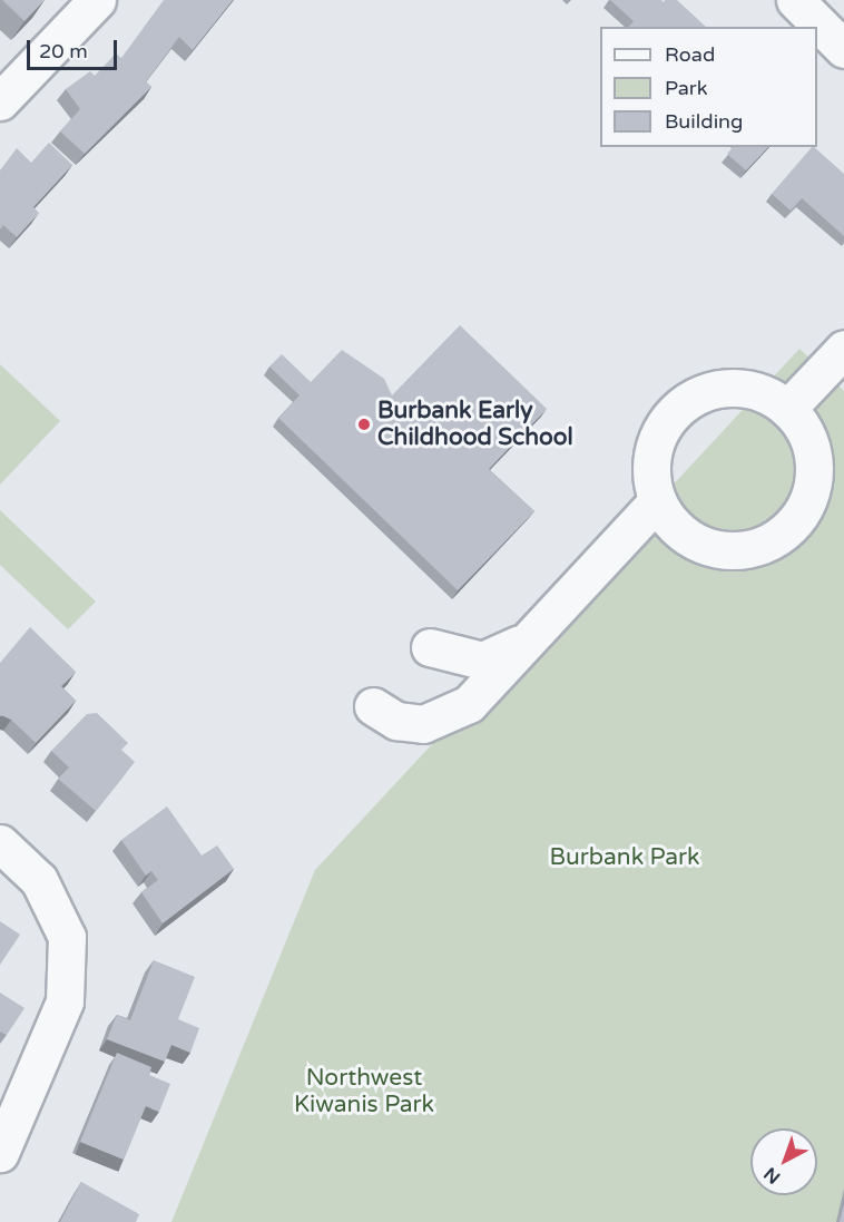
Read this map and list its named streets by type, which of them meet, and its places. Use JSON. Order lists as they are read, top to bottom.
{
  "parks": ["Burbank Park", "Northwest Kiwanis Park"],
  "places": ["Burbank Early Childhood School"],
  "legend": ["Road", "Park", "Building"],
  "scale_bar": "20 m",
  "north": "bottom left"
}
